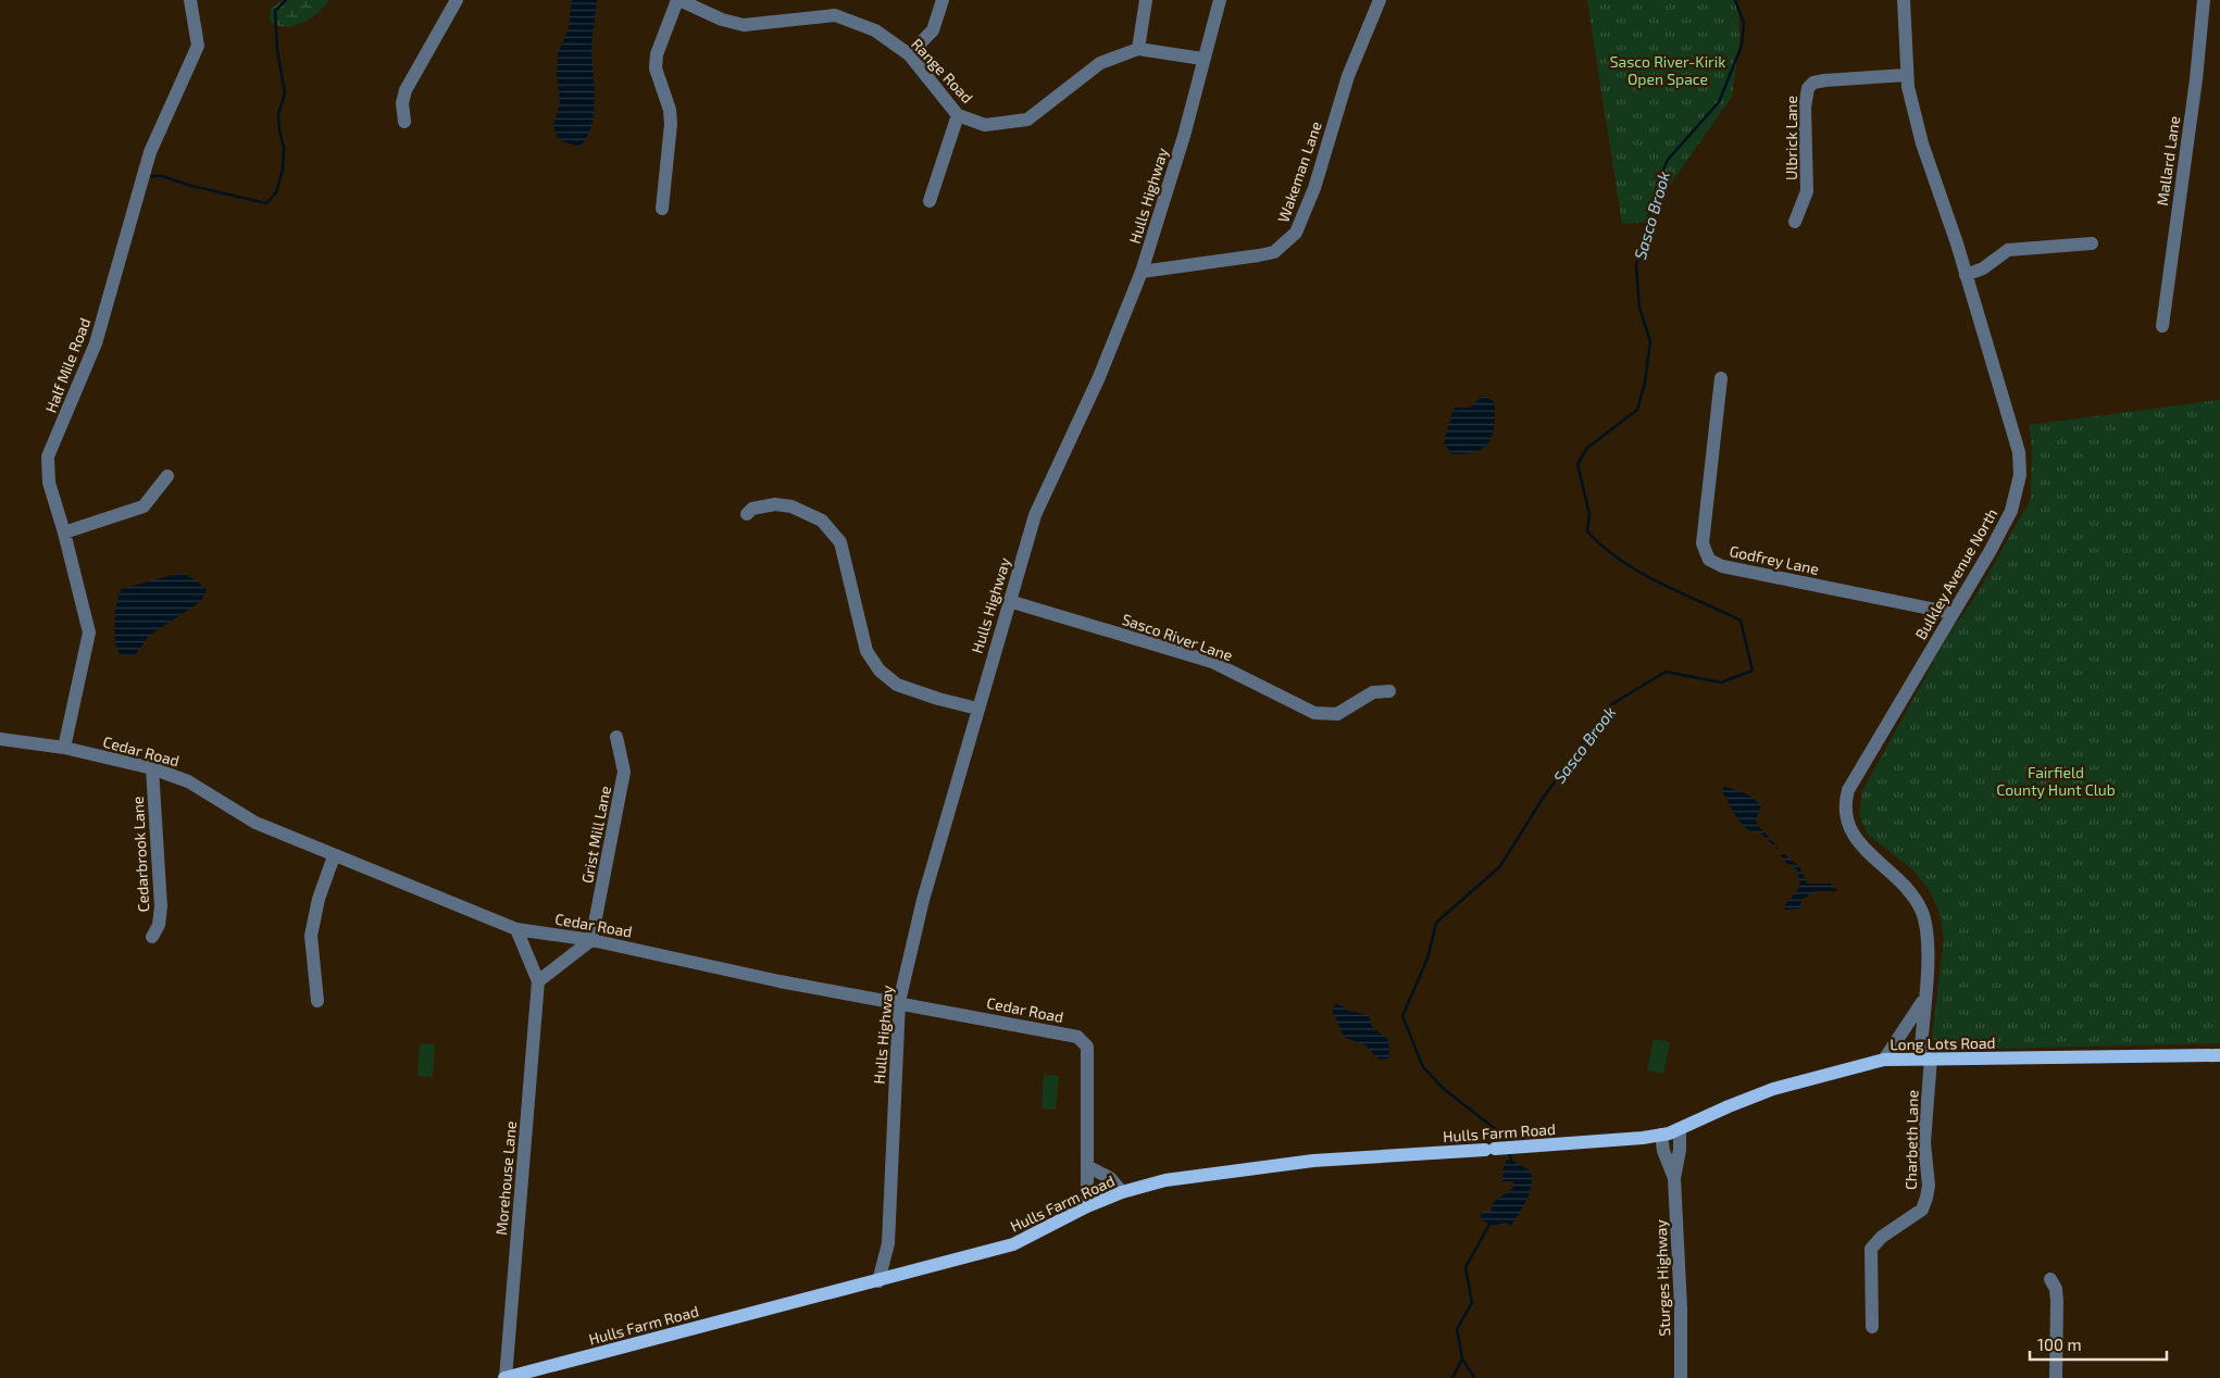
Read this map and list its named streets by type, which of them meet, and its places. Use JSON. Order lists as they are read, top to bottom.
{
  "streets": {
    "main road": ["Long Lots Road", "Hulls Farm Road"],
    "street": [
      "Range Road",
      "Ulbrick Lane",
      "Mallard Lane",
      "Wakeman Lane",
      "Hulls Highway",
      "Half Mile Road",
      "Godfrey Lane",
      "Bulkley Avenue North",
      "Sasco River Lane",
      "Cedar Road",
      "Grist Mill Lane",
      "Cedarbrook Lane",
      "Charbeth Lane",
      "Morehouse Lane",
      "Sturges Highway"
    ]
  },
  "crossings": [
    ["Range Road", "Hulls Highway"],
    ["Ulbrick Lane", "Bulkley Avenue North"],
    ["Wakeman Lane", "Hulls Highway"],
    ["Hulls Highway", "Sasco River Lane"],
    ["Hulls Highway", "Cedar Road"],
    ["Hulls Highway", "Hulls Farm Road"],
    ["Half Mile Road", "Cedar Road"],
    ["Godfrey Lane", "Bulkley Avenue North"],
    ["Bulkley Avenue North", "Long Lots Road"],
    ["Bulkley Avenue North", "Charbeth Lane"],
    ["Cedar Road", "Grist Mill Lane"],
    ["Cedar Road", "Cedarbrook Lane"],
    ["Cedar Road", "Hulls Farm Road"],
    ["Cedar Road", "Morehouse Lane"],
    ["Long Lots Road", "Hulls Farm Road"],
    ["Long Lots Road", "Charbeth Lane"],
    ["Long Lots Road", "Sturges Highway"],
    ["Hulls Farm Road", "Morehouse Lane"]
  ],
  "water": ["Sasco Brook"],
  "parks": ["Sasco River-Kirik Open Space", "Fairfield County Hunt Club"],
  "scale_bar": "100 m"
}
